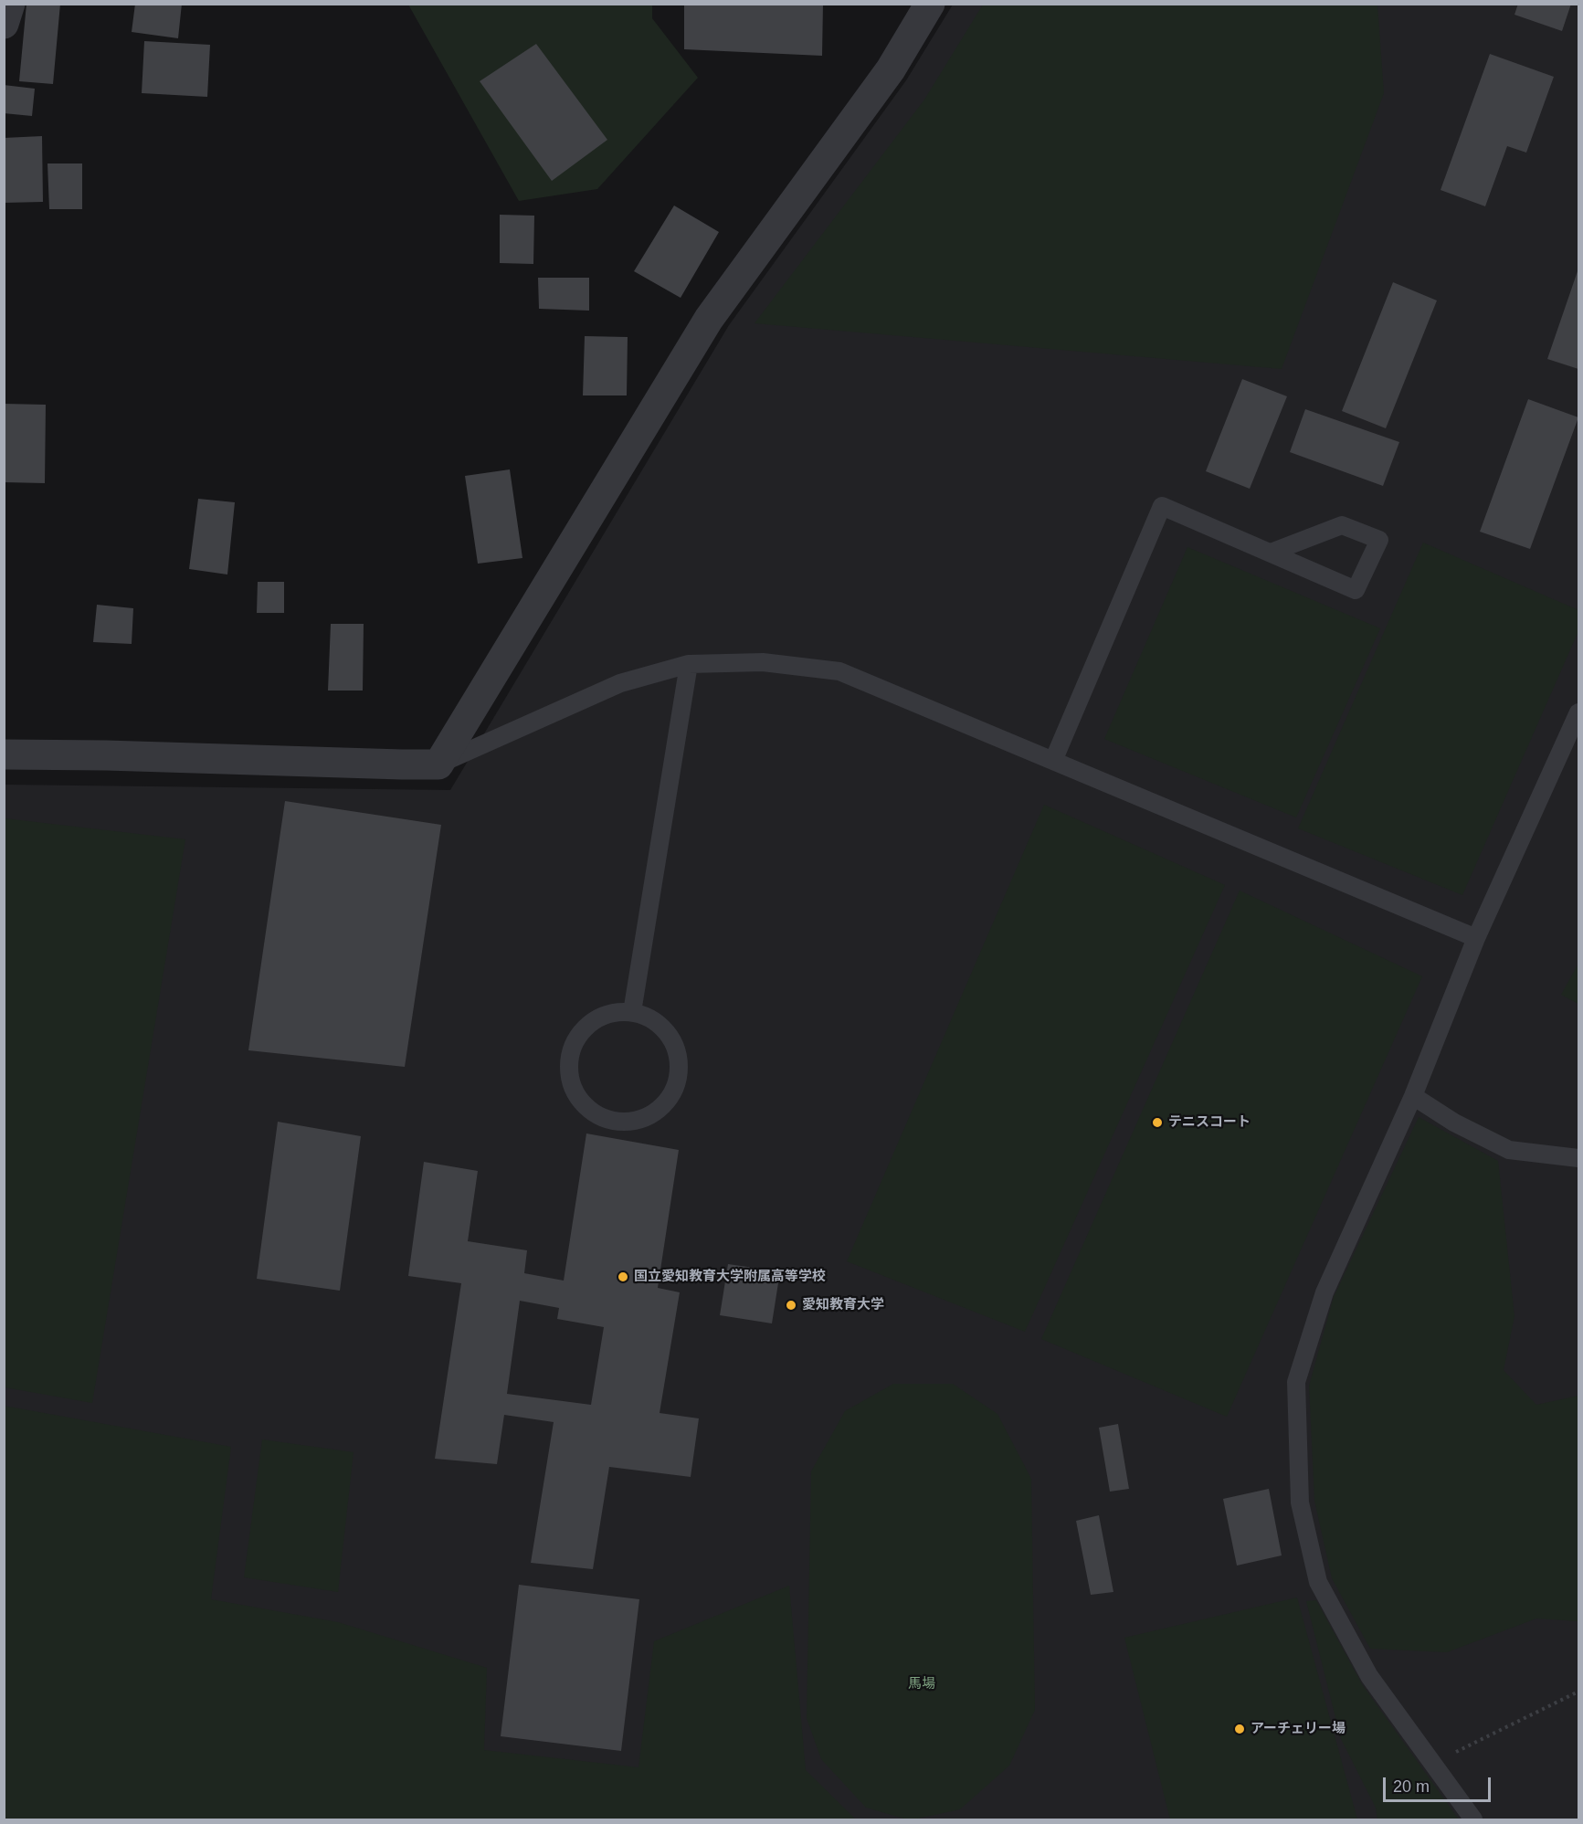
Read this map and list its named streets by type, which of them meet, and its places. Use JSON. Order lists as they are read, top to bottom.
{
  "parks": ["馬場"],
  "places": [
    "テニスコート",
    "国立愛知教育大学附属高等学校",
    "愛知教育大学",
    "アーチェリー場"
  ],
  "scale_bar": "20 m"
}
